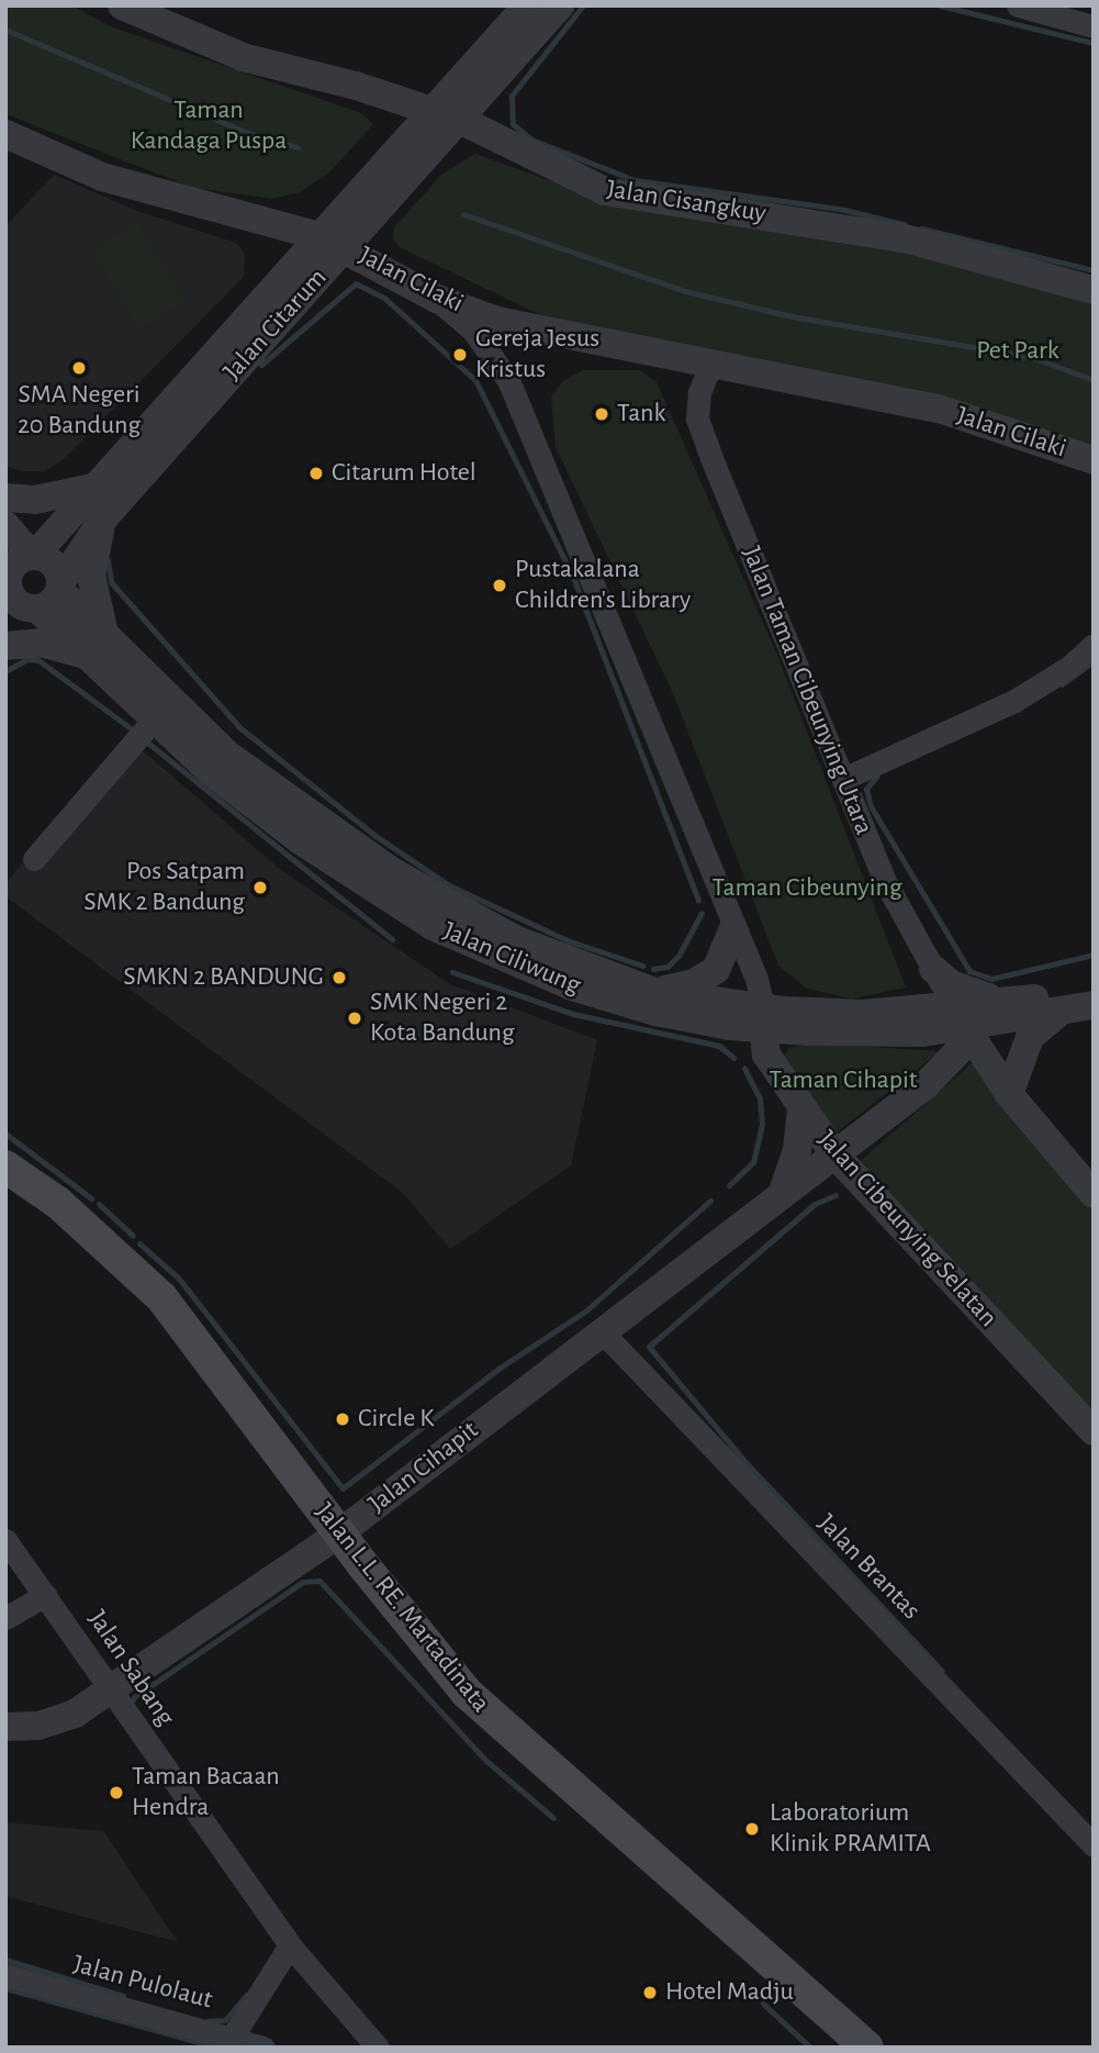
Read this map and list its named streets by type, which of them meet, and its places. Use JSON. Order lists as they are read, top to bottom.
{
  "streets": {
    "main road": ["Jalan L.L. RE. Martadinata"],
    "street": [
      "Jalan Cisangkuy",
      "Jalan Cilaki",
      "Jalan Citarum",
      "Jalan Taman Cibeunying Utara",
      "Jalan Ciliwung",
      "Jalan Cibeunying Selatan",
      "Jalan Cihapit",
      "Jalan Brantas",
      "Jalan Sabang",
      "Jalan Pulolaut"
    ]
  },
  "crossings": [
    ["Jalan Cisangkuy", "Jalan Citarum"],
    ["Jalan Cilaki", "Jalan Citarum"],
    ["Jalan Cilaki", "Jalan Taman Cibeunying Utara"],
    ["Jalan Cilaki", "Jalan Cibeunying Selatan"],
    ["Jalan Citarum", "Jalan Ciliwung"],
    ["Jalan Taman Cibeunying Utara", "Jalan Ciliwung"],
    ["Jalan Taman Cibeunying Utara", "Jalan Cihapit"],
    ["Jalan Ciliwung", "Jalan Cibeunying Selatan"],
    ["Jalan Ciliwung", "Jalan Cihapit"],
    ["Jalan Cibeunying Selatan", "Jalan Cihapit"],
    ["Jalan Cihapit", "Jalan Brantas"],
    ["Jalan Cihapit", "Jalan L.L. RE. Martadinata"],
    ["Jalan Cihapit", "Jalan Sabang"]
  ],
  "parks": [
    "Taman Kandaga Puspa",
    "Pet Park",
    "Taman Cibeunying",
    "Taman Cihapit"
  ],
  "places": [
    "Gereja Jesus Kristus",
    "SMA Negeri 20 Bandung",
    "Tank",
    "Citarum Hotel",
    "Pustakalana Children's Library",
    "Pos Satpam SMK 2 Bandung",
    "SMKN 2 BANDUNG",
    "SMK Negeri 2 Kota Bandung",
    "Circle K",
    "Taman Bacaan Hendra",
    "Laboratorium Klinik PRAMITA",
    "Hotel Madju"
  ]
}
